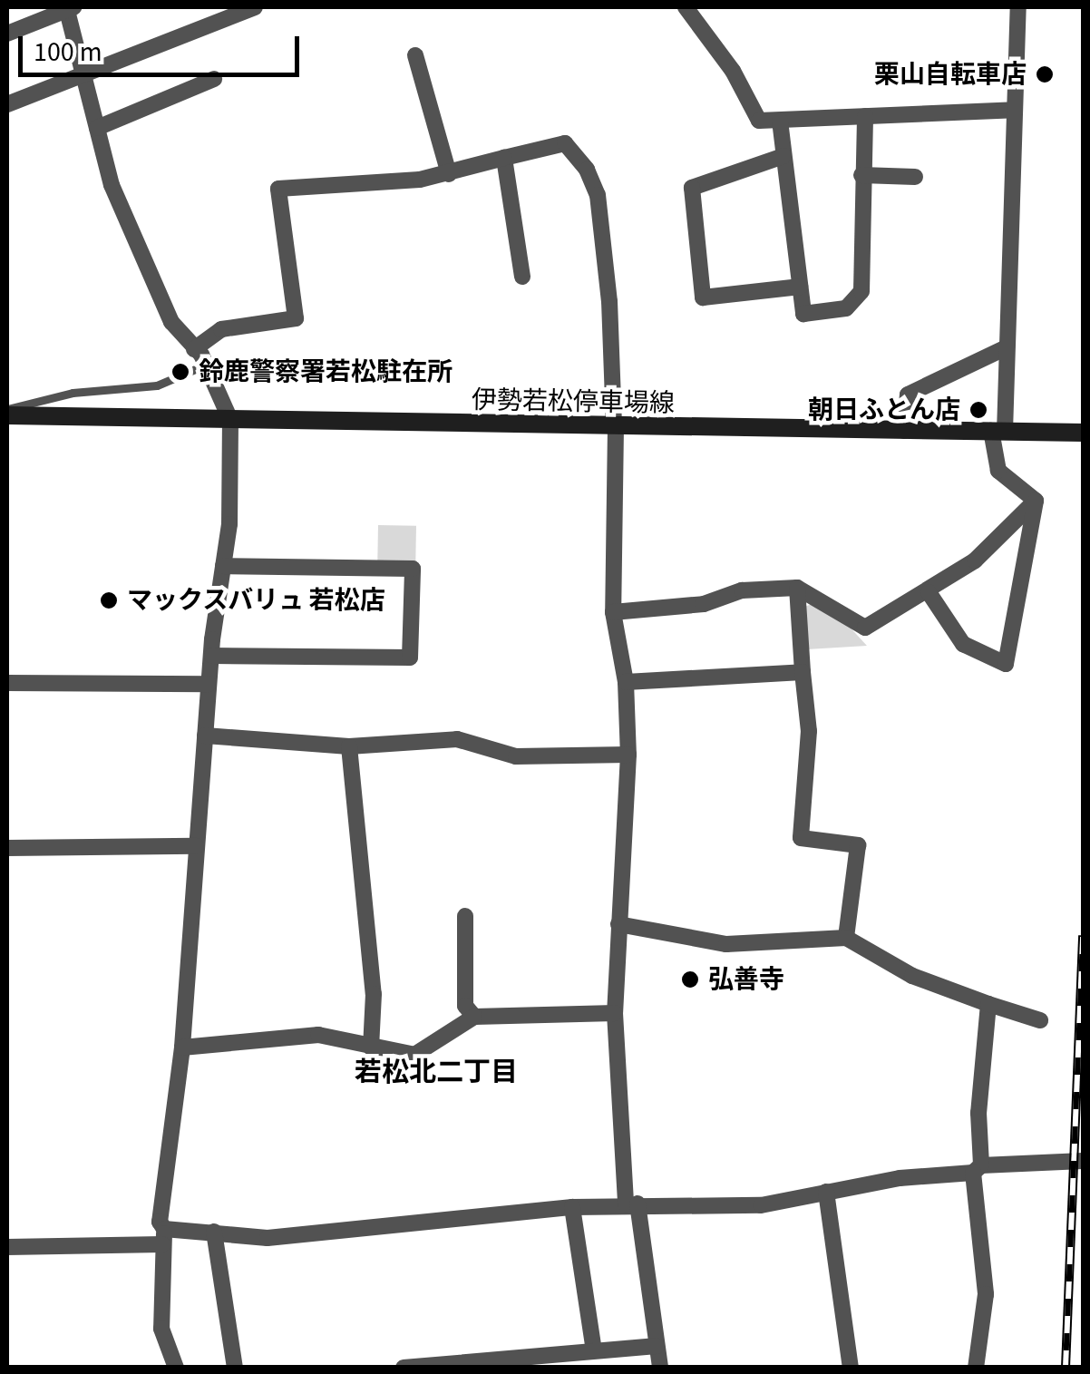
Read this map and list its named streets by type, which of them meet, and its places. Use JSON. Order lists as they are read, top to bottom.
{
  "streets": {
    "main road": ["伊勢若松停車場線"]
  },
  "districts": ["若松北二丁目"],
  "places": [
    "栗山自転車店",
    "鈴鹿警察署若松駐在所",
    "朝日ふとん店",
    "マックスバリュ 若松店",
    "弘善寺"
  ],
  "scale_bar": "100 m"
}
